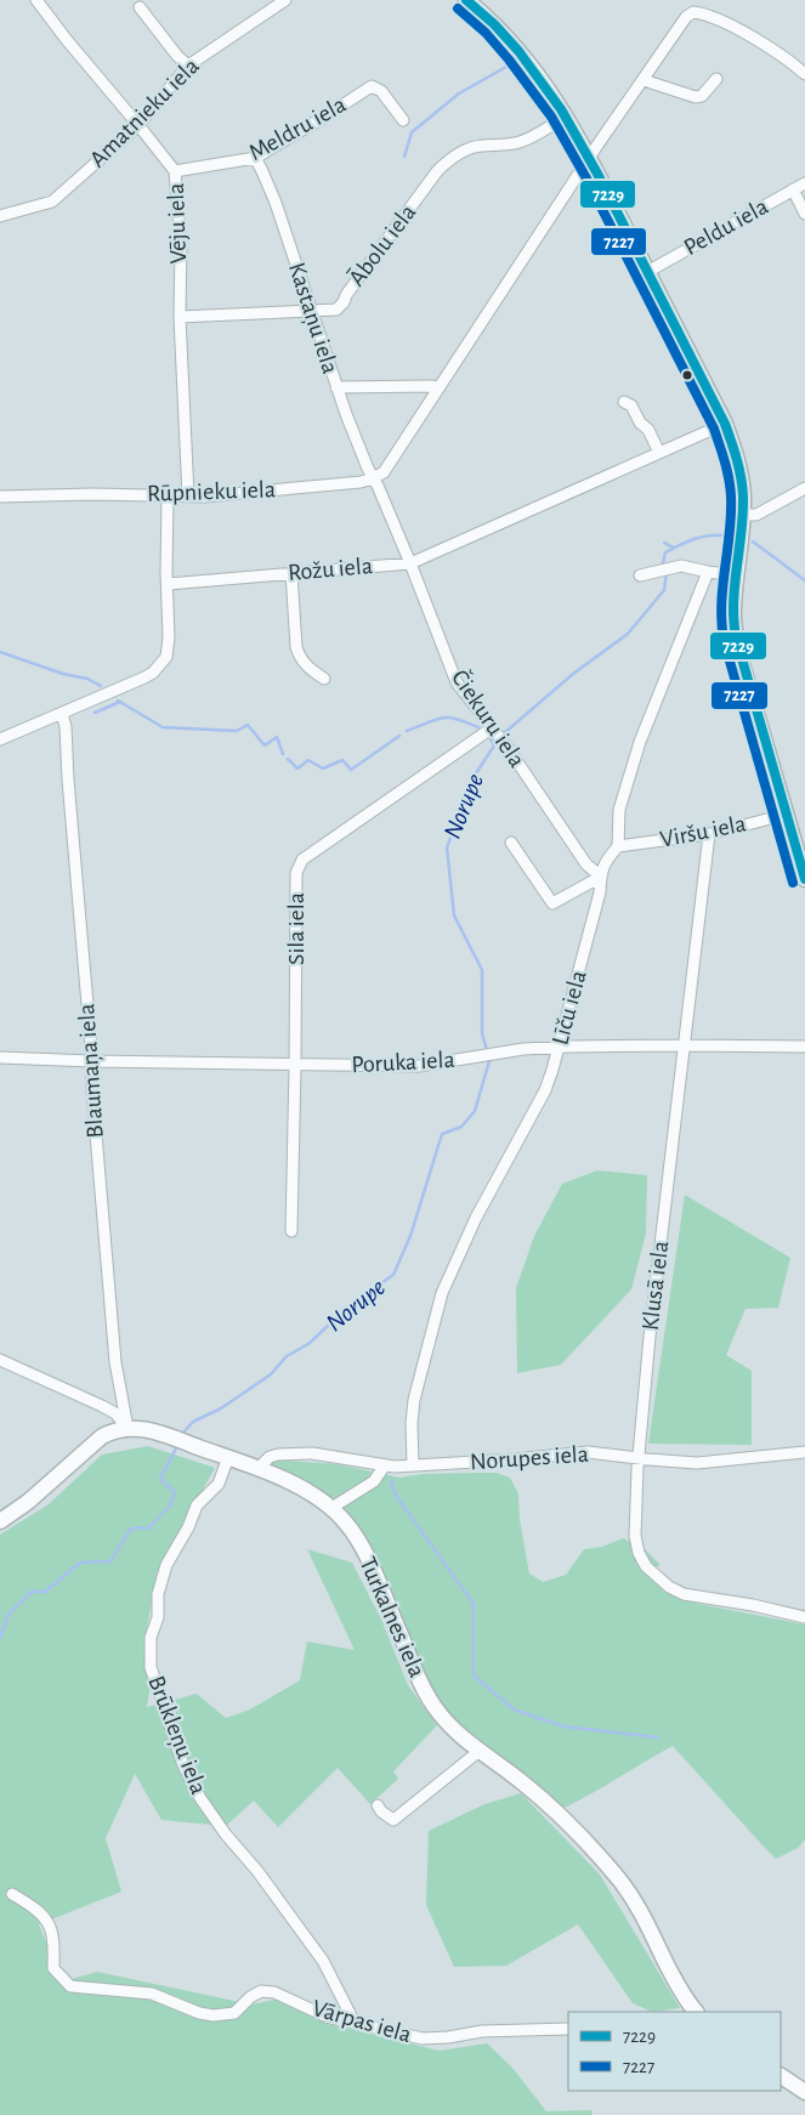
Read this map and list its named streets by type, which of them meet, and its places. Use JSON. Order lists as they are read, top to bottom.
{
  "streets": {
    "main road": ["Turkalnes iela"],
    "street": [
      "Amatnieku iela",
      "Meldru iela",
      "Vēju iela",
      "Peldu iela",
      "Ābolu iela",
      "Kastaņu iela",
      "Rūpnieku iela",
      "Rožu iela",
      "Čiekuru iela",
      "Viršu iela",
      "Sila iela",
      "Līču iela",
      "Poruka iela",
      "Blaumaņa iela",
      "Klusā iela",
      "Norupes iela",
      "Brūkleņu iela",
      "Vārpas iela"
    ]
  },
  "crossings": [
    ["Amatnieku iela", "Vēju iela"],
    ["Meldru iela", "Vēju iela"],
    ["Meldru iela", "Kastaņu iela"],
    ["Vēju iela", "Ābolu iela"],
    ["Vēju iela", "Rūpnieku iela"],
    ["Ābolu iela", "Kastaņu iela"],
    ["Kastaņu iela", "Rūpnieku iela"],
    ["Kastaņu iela", "Čiekuru iela"],
    ["Rūpnieku iela", "Čiekuru iela"],
    ["Rožu iela", "Čiekuru iela"],
    ["Čiekuru iela", "Sila iela"],
    ["Čiekuru iela", "Līču iela"],
    ["Viršu iela", "Līču iela"],
    ["Viršu iela", "Klusā iela"],
    ["Sila iela", "Poruka iela"],
    ["Līču iela", "Poruka iela"],
    ["Līču iela", "Norupes iela"],
    ["Poruka iela", "Blaumaņa iela"],
    ["Poruka iela", "Klusā iela"],
    ["Blaumaņa iela", "Turkalnes iela"],
    ["Klusā iela", "Norupes iela"],
    ["Norupes iela", "Turkalnes iela"],
    ["Turkalnes iela", "Brūkleņu iela"],
    ["Brūkleņu iela", "Vārpas iela"]
  ],
  "water": ["Norupe"],
  "lines": ["transit line 7229", "transit line 7227"],
  "legend": ["7229", "7227"]
}
